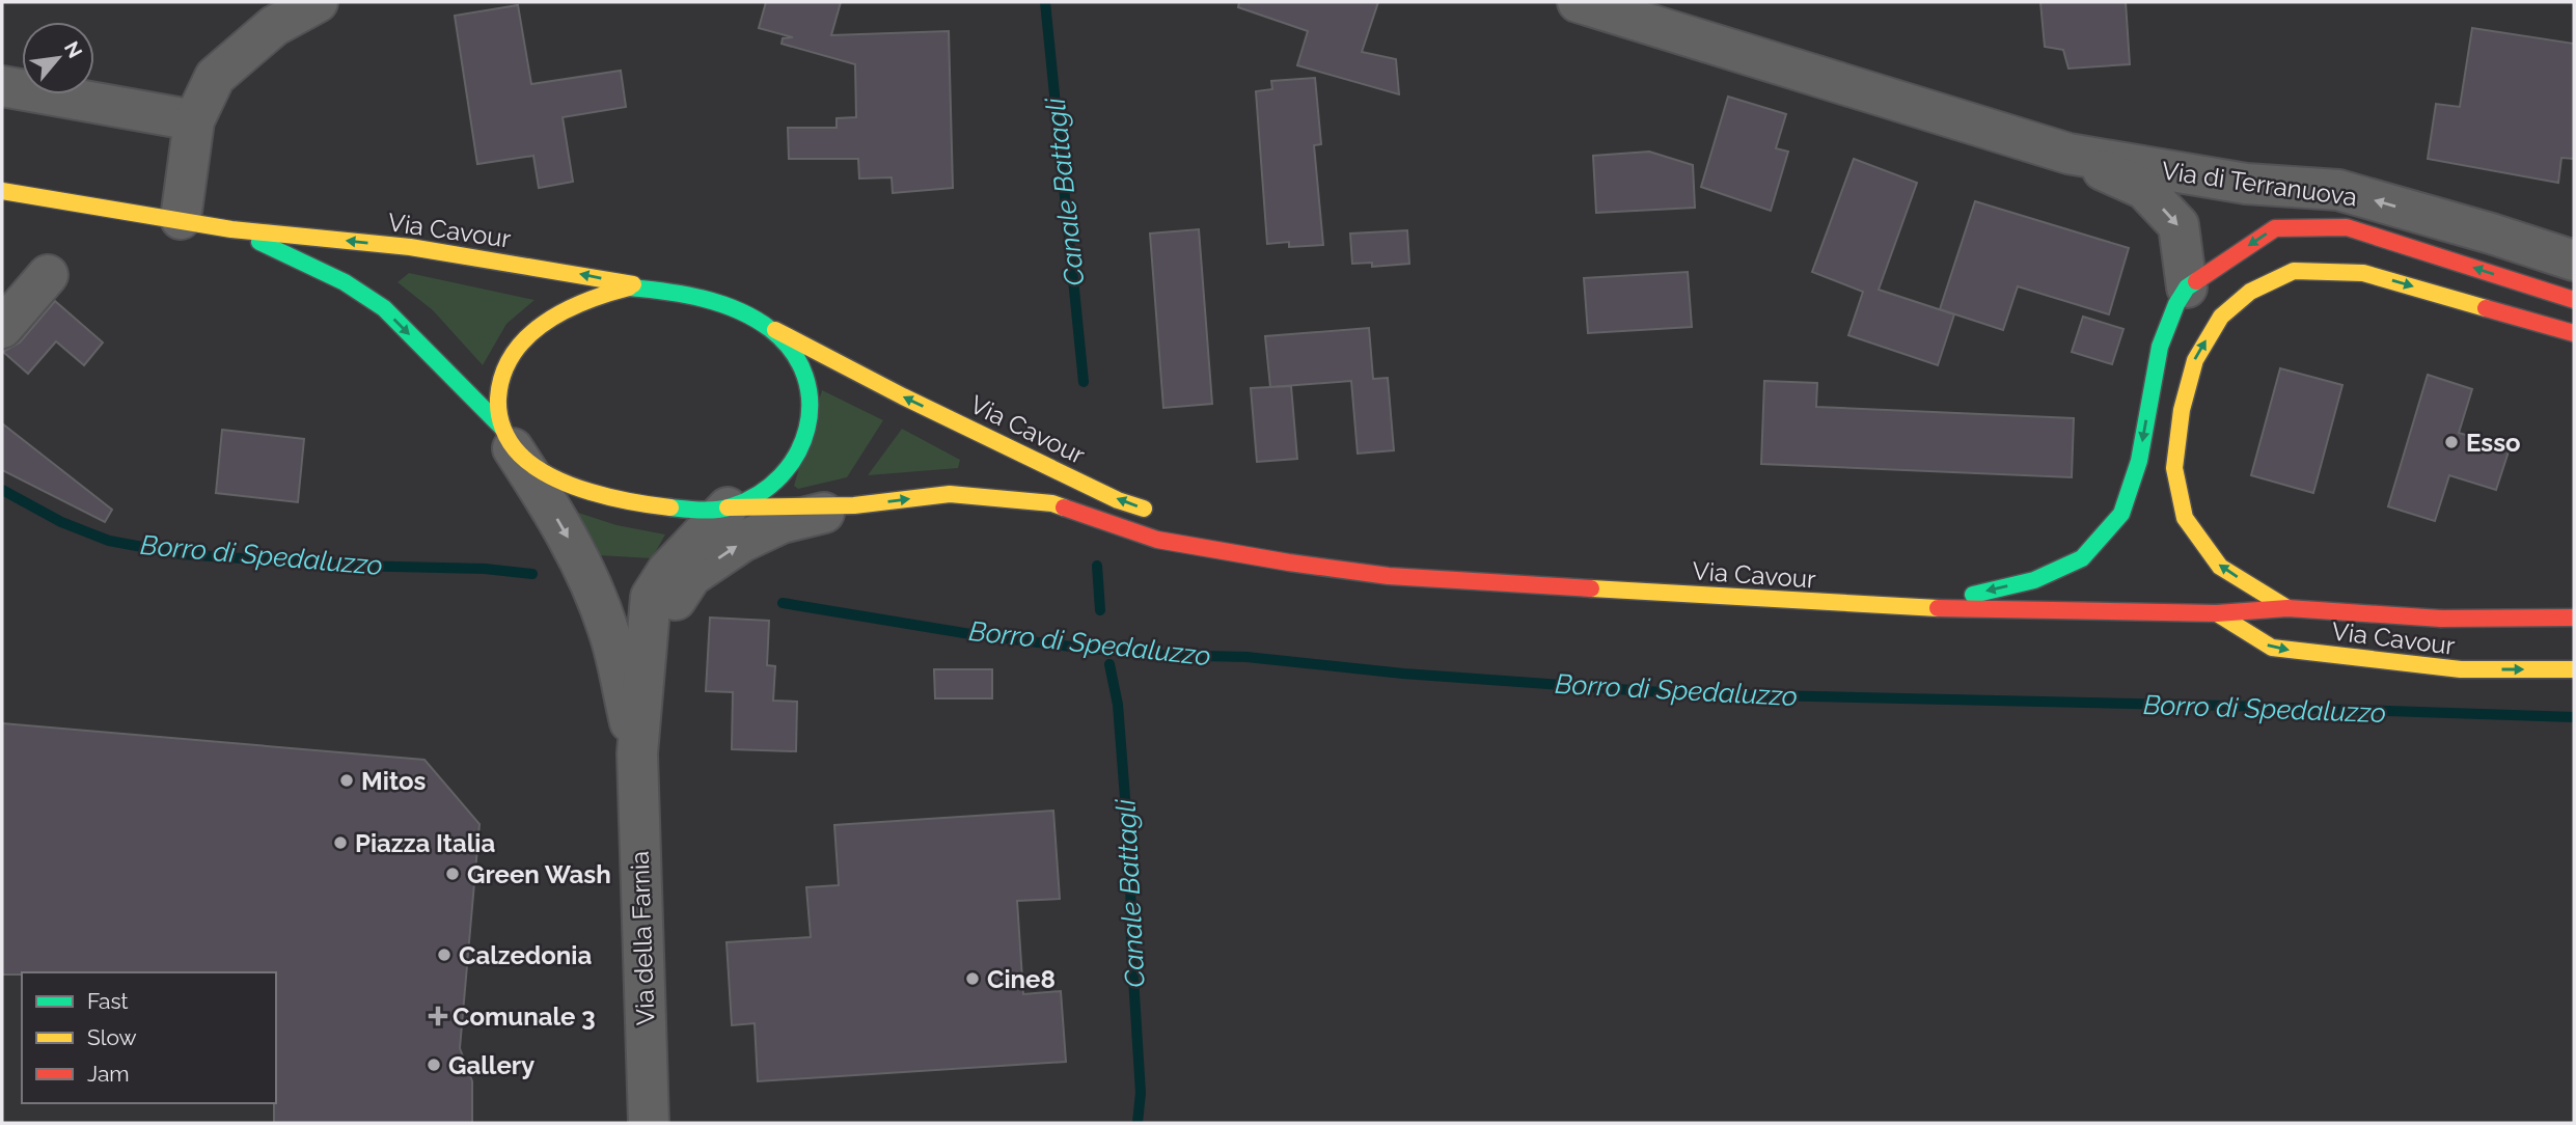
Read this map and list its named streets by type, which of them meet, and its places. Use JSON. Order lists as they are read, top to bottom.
{
  "streets": {
    "main road": ["Via Cavour"],
    "street": ["Via di Terranuova", "Via della Farnia"]
  },
  "crossings": [
    ["Via Cavour", "Via della Farnia"]
  ],
  "water": ["Canale Battagli", "Borro di Spedaluzzo"],
  "places": {
    "other": [
      "Esso",
      "Mitos",
      "Piazza Italia",
      "Green Wash",
      "Calzedonia",
      "Cine8",
      "Gallery"
    ],
    "health": ["Comunale 3"]
  },
  "legend": ["Fast", "Slow", "Jam"],
  "north": "top right"
}
